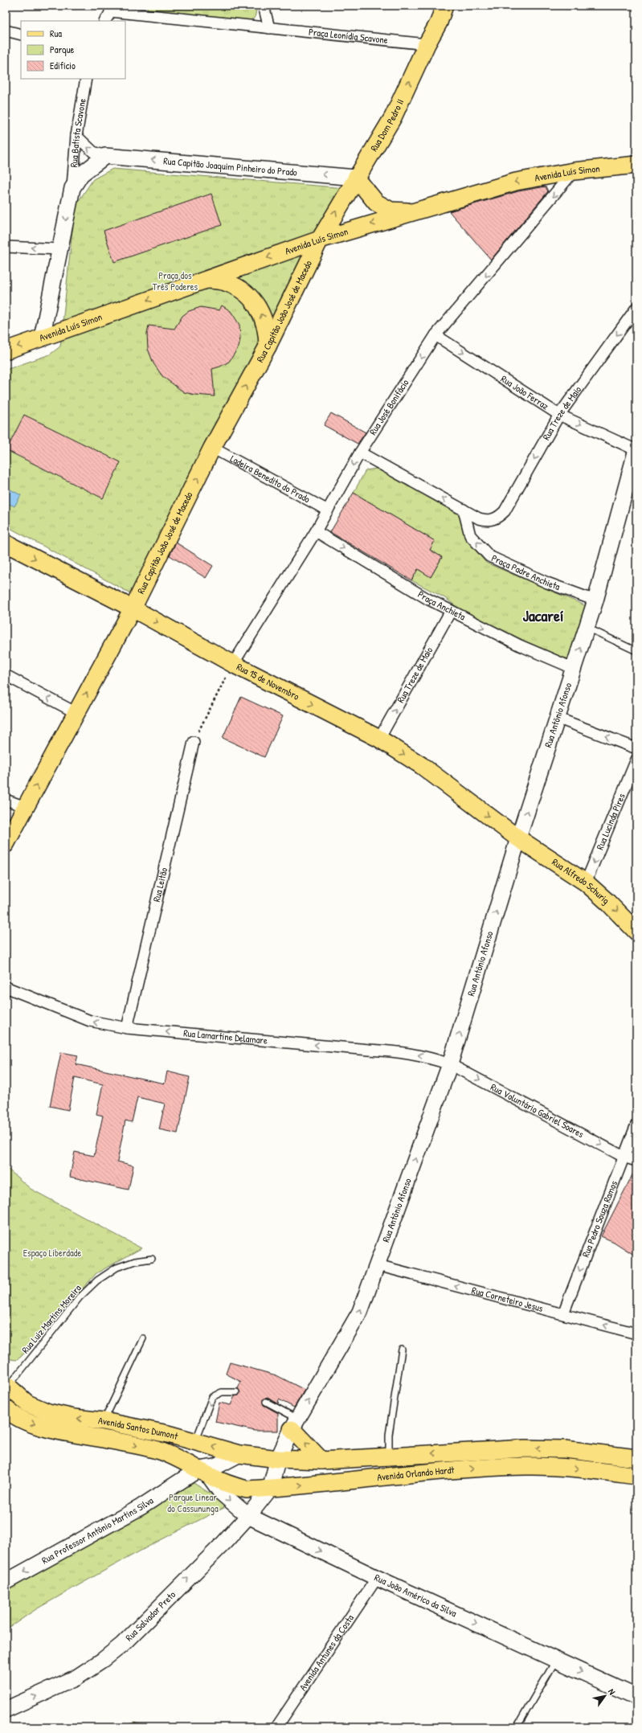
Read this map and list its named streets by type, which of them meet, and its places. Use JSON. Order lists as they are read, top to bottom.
{
  "streets": {
    "main road": [
      "Rua Dom Pedro II",
      "Avenida Luís Simon",
      "Rua Capitão João José de Macedo",
      "Rua 15 de Novembro",
      "Rua Alfredo Schurig",
      "Avenida Santos Dumont",
      "Avenida Orlando Hardt"
    ],
    "street": [
      "Praça Leonídia Scavone",
      "Rua Batista Scavone",
      "Rua Capitão Joaquim Pinheiro do Prado",
      "Rua João Ferraz",
      "Rua José Bonifácio",
      "Rua Treze de Maio",
      "Ladeira Benedito do Prado",
      "Praça Padre Anchieta",
      "Praça Anchieta",
      "Rua Antônio Afonso",
      "Rua Lucinda Pires",
      "Rua Leitão",
      "Rua Lamartine Delamare",
      "Rua Voluntário Gabriel Soares",
      "Rua Pedro Souza Ramos",
      "Rua Corneteiro Jesus",
      "Rua Professor Antônio Martins Silva",
      "Rua João Américo da Silva",
      "Rua Salvador Preto",
      "Avenida Antunes da Costa"
    ],
    "lane": ["Rua Luiz Martins Moreira"]
  },
  "crossings": [
    ["Praça Leonídia Scavone", "Rua Dom Pedro II"],
    ["Rua Dom Pedro II", "Rua Capitão Joaquim Pinheiro do Prado"],
    ["Rua Dom Pedro II", "Avenida Luís Simon"],
    ["Rua Dom Pedro II", "Rua Capitão João José de Macedo"],
    ["Rua Batista Scavone", "Rua Capitão Joaquim Pinheiro do Prado"],
    ["Avenida Luís Simon", "Rua Capitão João José de Macedo"],
    ["Avenida Luís Simon", "Rua José Bonifácio"],
    ["Rua Capitão João José de Macedo", "Ladeira Benedito do Prado"],
    ["Rua Capitão João José de Macedo", "Rua 15 de Novembro"],
    ["Rua João Ferraz", "Rua José Bonifácio"],
    ["Rua João Ferraz", "Rua Treze de Maio"],
    ["Rua João Ferraz", "Rua Antônio Afonso"],
    ["Rua José Bonifácio", "Ladeira Benedito do Prado"],
    ["Rua José Bonifácio", "Praça Anchieta"],
    ["Rua José Bonifácio", "Rua 15 de Novembro"],
    ["Rua Treze de Maio", "Praça Padre Anchieta"],
    ["Rua Treze de Maio", "Praça Anchieta"],
    ["Rua Treze de Maio", "Rua 15 de Novembro"],
    ["Praça Padre Anchieta", "Rua Antônio Afonso"],
    ["Praça Anchieta", "Rua Antônio Afonso"],
    ["Rua 15 de Novembro", "Rua Antônio Afonso"],
    ["Rua 15 de Novembro", "Rua Alfredo Schurig"],
    ["Rua Antônio Afonso", "Rua Alfredo Schurig"],
    ["Rua Antônio Afonso", "Rua Lamartine Delamare"],
    ["Rua Antônio Afonso", "Rua Voluntário Gabriel Soares"],
    ["Rua Antônio Afonso", "Rua Corneteiro Jesus"],
    ["Rua Antônio Afonso", "Avenida Santos Dumont"],
    ["Rua Antônio Afonso", "Avenida Orlando Hardt"],
    ["Rua Antônio Afonso", "Rua Salvador Preto"],
    ["Rua Lucinda Pires", "Rua Alfredo Schurig"],
    ["Rua Leitão", "Rua Lamartine Delamare"],
    ["Rua Lamartine Delamare", "Rua Voluntário Gabriel Soares"],
    ["Rua Voluntário Gabriel Soares", "Rua Pedro Souza Ramos"],
    ["Rua Pedro Souza Ramos", "Rua Corneteiro Jesus"],
    ["Rua Luiz Martins Moreira", "Avenida Santos Dumont"],
    ["Avenida Santos Dumont", "Avenida Orlando Hardt"],
    ["Avenida Santos Dumont", "Rua Professor Antônio Martins Silva"],
    ["Avenida Santos Dumont", "Rua João Américo da Silva"],
    ["Avenida Orlando Hardt", "Rua Professor Antônio Martins Silva"],
    ["Avenida Orlando Hardt", "Rua João Américo da Silva"],
    ["Avenida Orlando Hardt", "Rua Salvador Preto"],
    ["Rua Professor Antônio Martins Silva", "Rua João Américo da Silva"],
    ["Rua João Américo da Silva", "Rua Salvador Preto"],
    ["Rua João Américo da Silva", "Avenida Antunes da Costa"]
  ],
  "one_way": [
    "Rua Dom Pedro II",
    "Rua Capitão Joaquim Pinheiro do Prado",
    "Avenida Luís Simon",
    "Rua Capitão João José de Macedo",
    "Rua João Ferraz",
    "Rua José Bonifácio",
    "Praça Padre Anchieta",
    "Rua 15 de Novembro",
    "Rua Antônio Afonso",
    "Rua Lucinda Pires",
    "Rua Alfredo Schurig",
    "Rua Lamartine Delamare",
    "Rua Voluntário Gabriel Soares",
    "Rua Pedro Souza Ramos",
    "Rua Corneteiro Jesus",
    "Rua Professor Antônio Martins Silva",
    "Rua João Américo da Silva",
    "Rua Salvador Preto"
  ],
  "districts": ["Jacareí"],
  "parks": ["Praça dos Três Poderes", "Espaço Liberdade", "Parque Linear do Cassununga"],
  "legend": ["Rua", "Parque", "Edifício"],
  "north": "top right"
}
